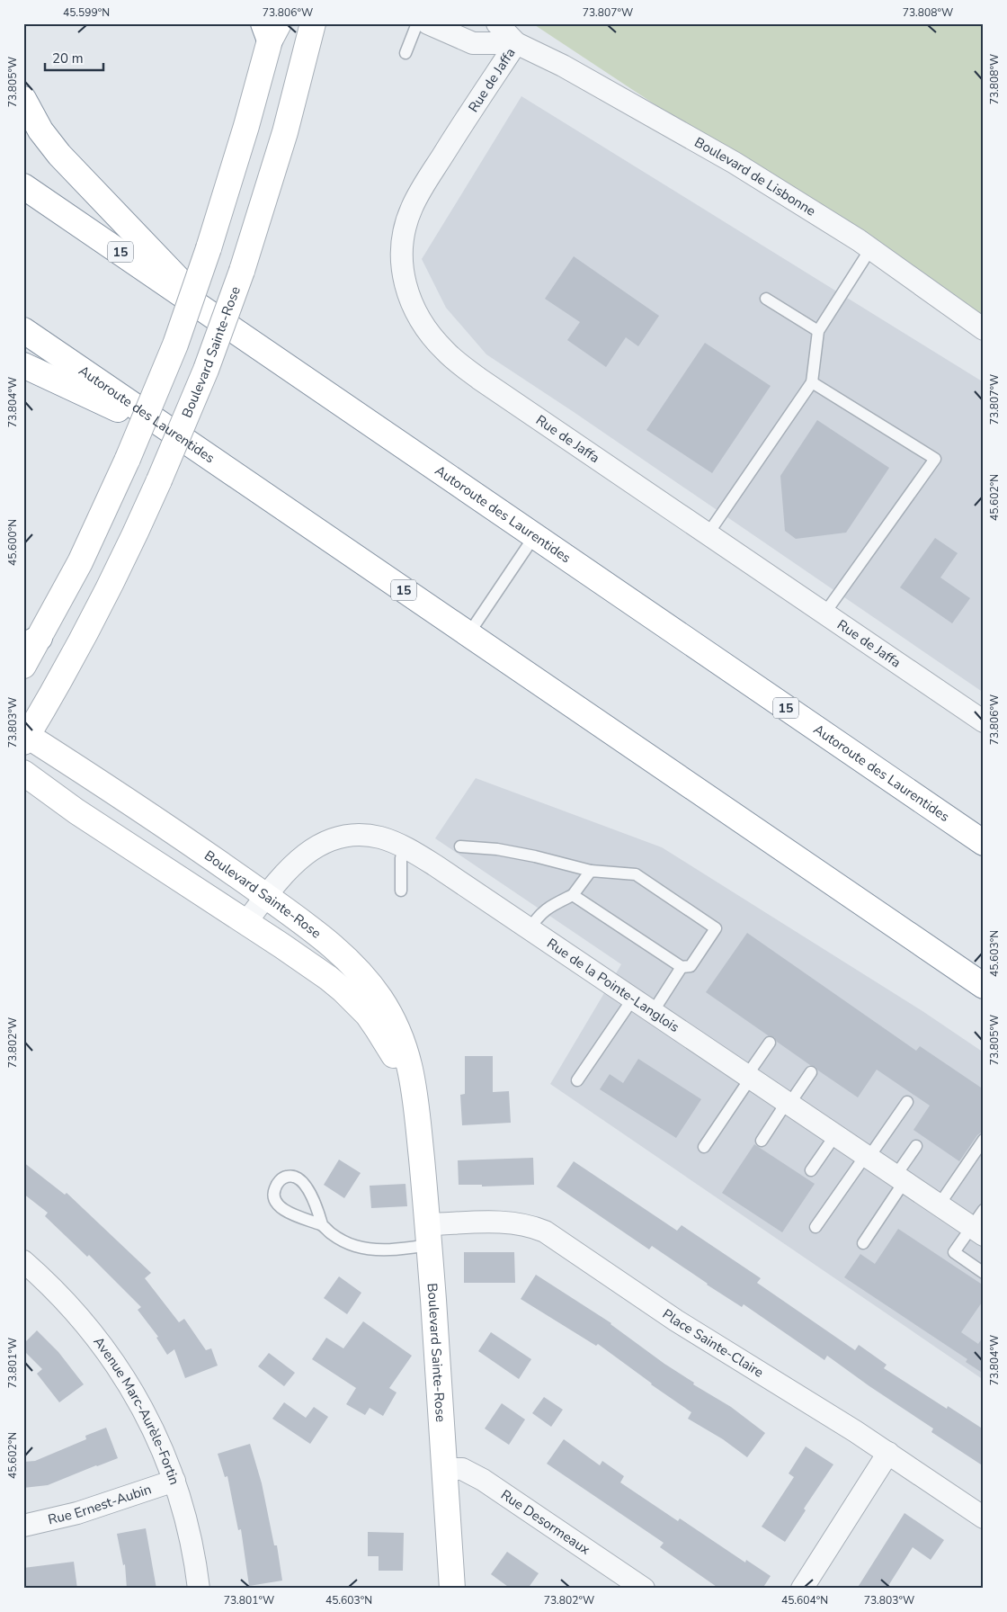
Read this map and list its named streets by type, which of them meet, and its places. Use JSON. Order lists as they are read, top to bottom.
{
  "streets": {
    "main road": ["15", "Boulevard Sainte-Rose", "Autoroute des Laurentides"],
    "street": [
      "Rue de Jaffa",
      "Boulevard de Lisbonne",
      "Rue de la Pointe-Langlois",
      "Place Sainte-Claire",
      "Avenue Marc-Aurèle-Fortin",
      "Rue Ernest-Aubin",
      "Rue Desormeaux"
    ]
  },
  "crossings": [
    ["Rue de Jaffa", "Boulevard de Lisbonne"],
    ["Boulevard Sainte-Rose", "Rue de la Pointe-Langlois"],
    ["Boulevard Sainte-Rose", "Place Sainte-Claire"],
    ["Boulevard Sainte-Rose", "Rue Desormeaux"],
    ["Avenue Marc-Aurèle-Fortin", "Rue Ernest-Aubin"]
  ],
  "scale_bar": "20 m",
  "coordinates": [
    "45.599°N",
    "73.806°W",
    "73.807°W",
    "73.808°W",
    "73.805°W",
    "73.804°W",
    "45.602°N",
    "45.600°N",
    "73.803°W",
    "45.603°N",
    "73.802°W",
    "73.801°W",
    "45.604°N"
  ]
}
